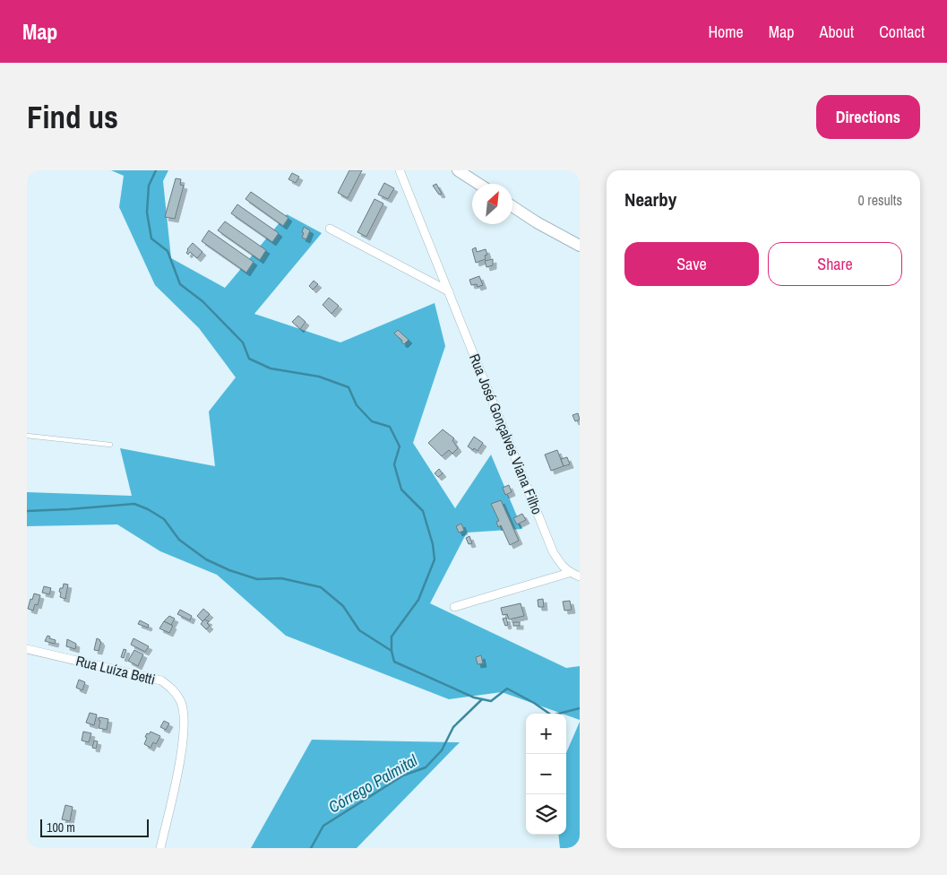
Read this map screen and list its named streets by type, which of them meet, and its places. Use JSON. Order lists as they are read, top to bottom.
{
  "streets": {
    "street": ["Rua José Gonçalves Viana Filho", "Rua Luíza Betti"]
  },
  "water": ["Córrego Palmital"],
  "scale_bar": "100 m",
  "north": "top right",
  "page": {
    "header": "Map",
    "nav": [
      "Home",
      "Map",
      "About",
      "Contact"
    ],
    "buttons": [
      "Directions",
      ["Save", "Share"]
    ],
    "title": "Find us",
    "heading": ["Nearby", "0 results"],
    "map_buttons": ["+", "−"],
    "scale": "100 m"
  }
}
